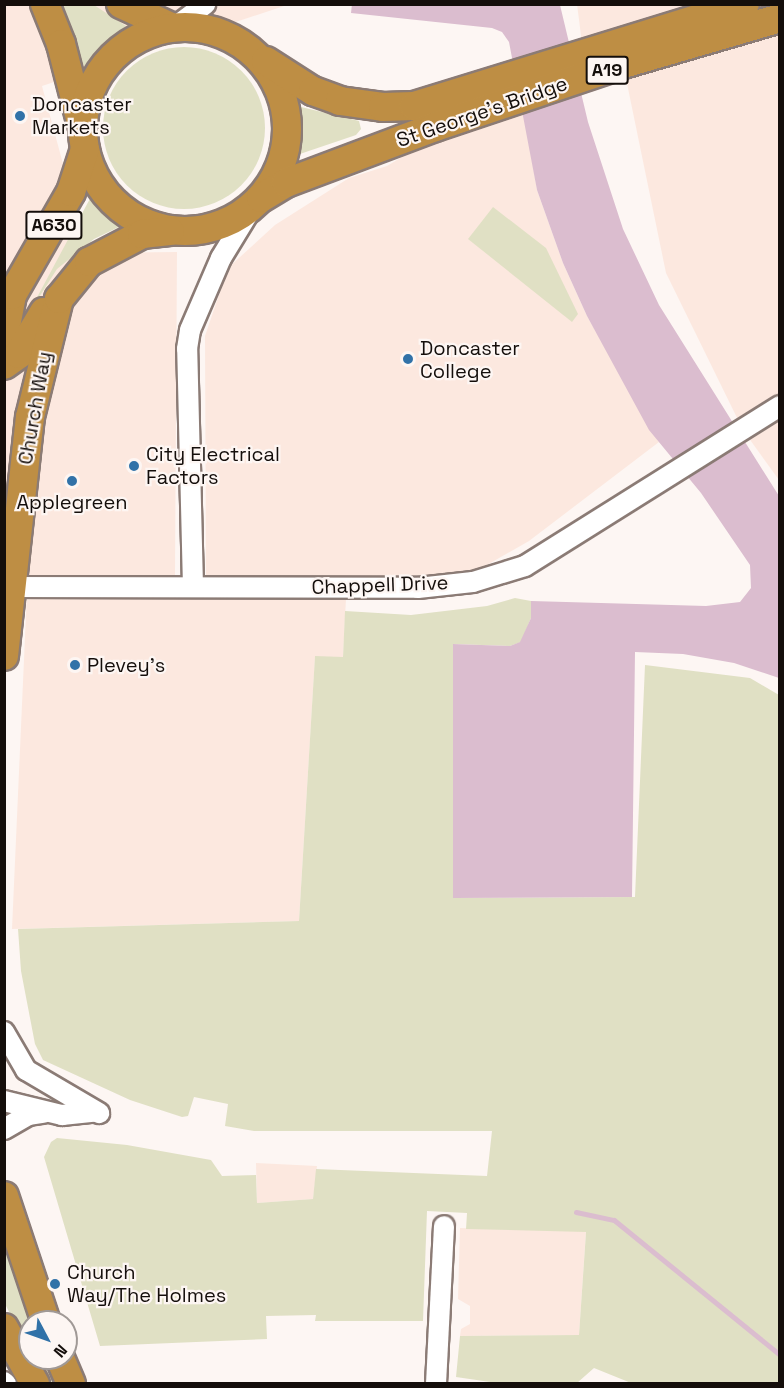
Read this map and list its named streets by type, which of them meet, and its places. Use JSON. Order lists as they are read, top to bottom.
{
  "streets": {
    "highway": [
      "A19",
      "St George's Bridge",
      "A630",
      "Church Way"
    ],
    "street": ["Chappell Drive"]
  },
  "crossings": [
    ["St George's Bridge", "A630"],
    ["St George's Bridge", "Church Way"],
    ["A630", "Church Way"],
    ["Church Way", "Chappell Drive"]
  ],
  "places": [
    "Doncaster Markets",
    "Doncaster College",
    "City Electrical Factors",
    "Applegreen",
    "Plevey's",
    "Church Way/The Holmes"
  ],
  "north": "bottom right"
}
